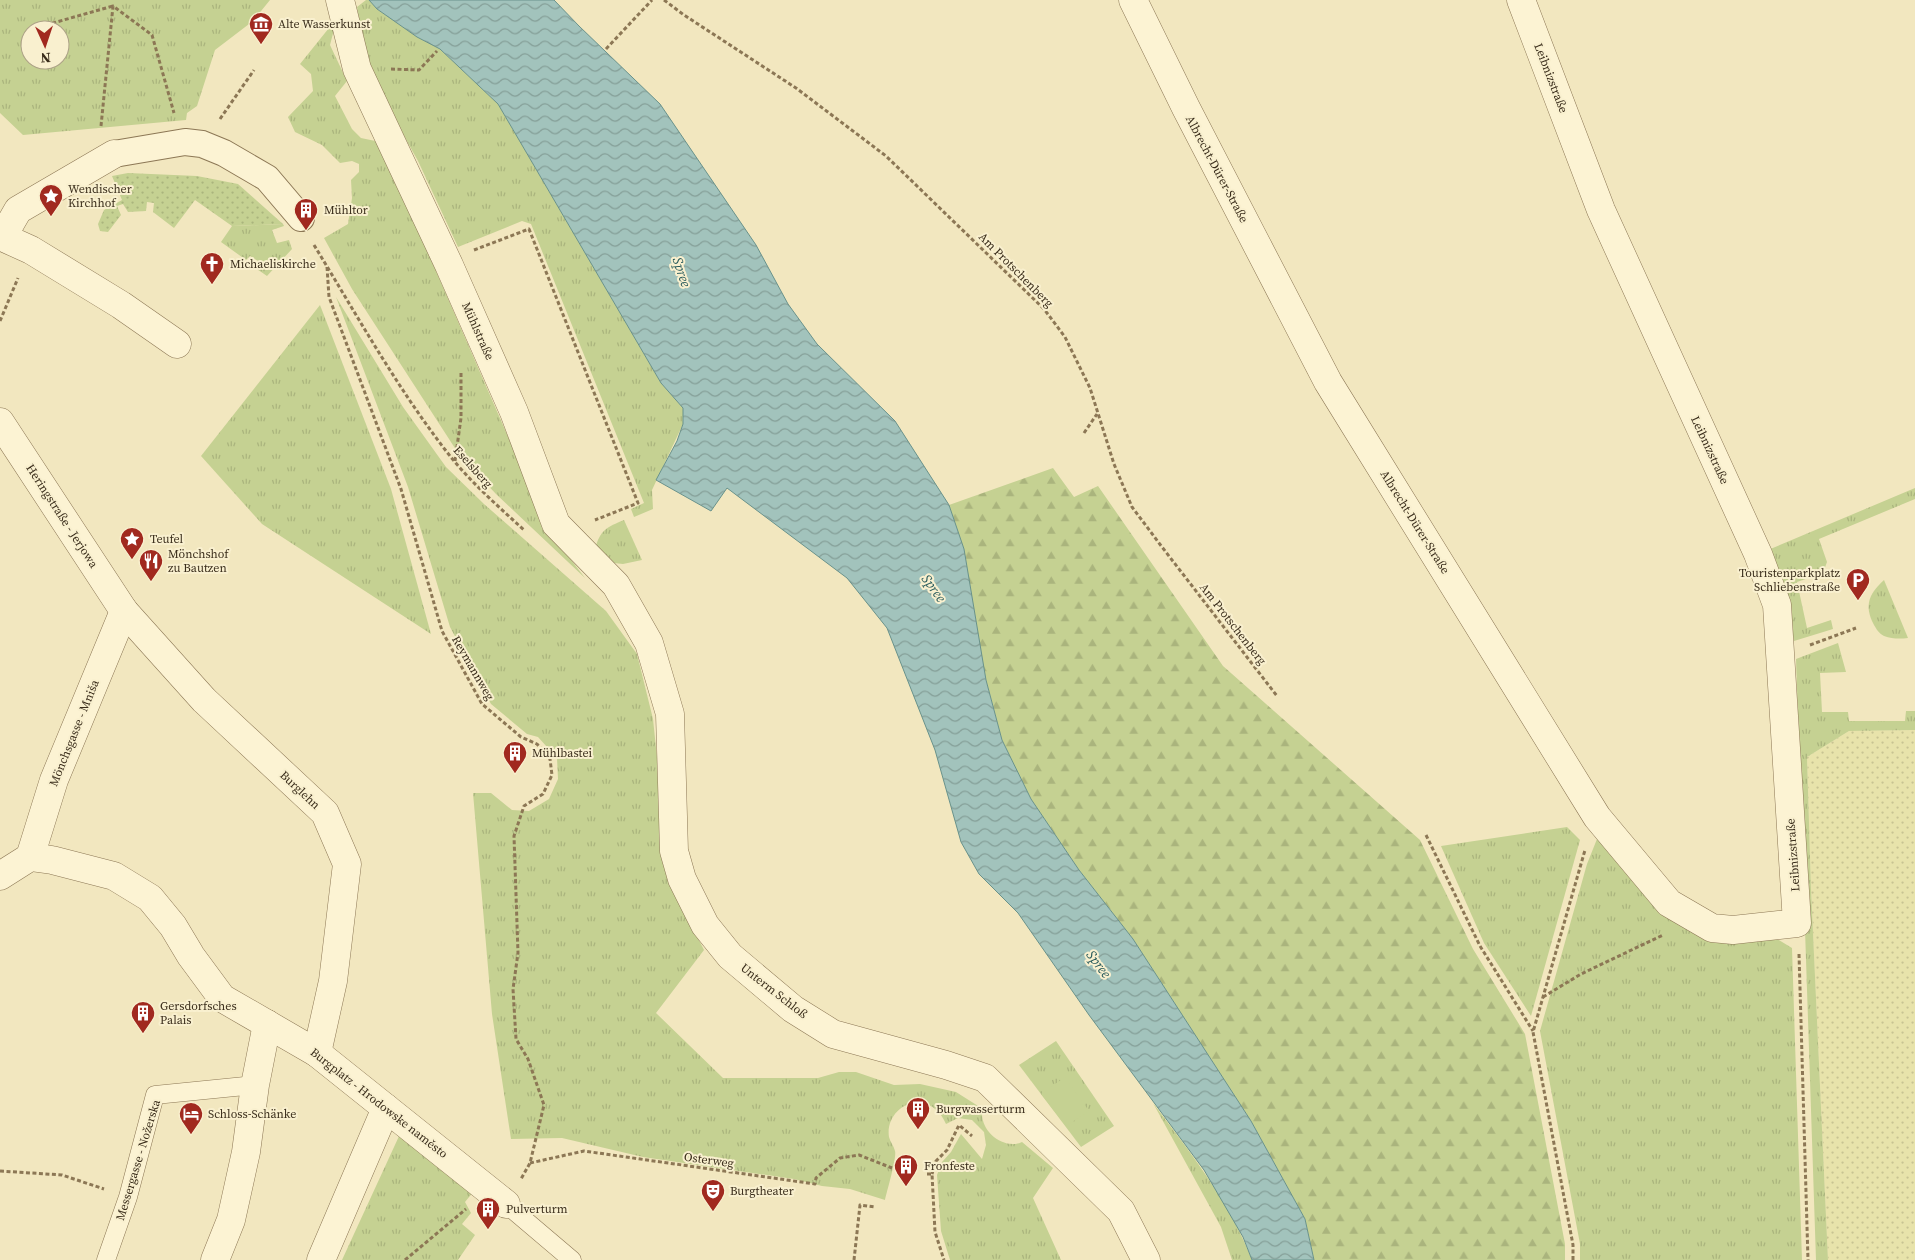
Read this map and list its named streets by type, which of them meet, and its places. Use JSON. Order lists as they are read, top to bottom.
{
  "streets": {
    "street": [
      "Leibnizstraße",
      "Albrecht-Dürer-Straße",
      "Mühlstraße",
      "Heringstraße - Jerjowa",
      "Mönchsgasse - Mniša",
      "Burglehn",
      "Unterm Schloß",
      "Burgplatz - Hrodowske naměsto"
    ],
    "lane": ["Messergasse - Nožerska"],
    "path": [
      "Am Protschenberg",
      "Eselsberg",
      "Reymannweg",
      "Osterweg"
    ]
  },
  "crossings": [
    ["Leibnizstraße", "Albrecht-Dürer-Straße"],
    ["Mühlstraße", "Unterm Schloß"],
    ["Eselsberg", "Reymannweg"],
    ["Heringstraße - Jerjowa", "Mönchsgasse - Mniša"],
    ["Heringstraße - Jerjowa", "Burglehn"],
    ["Reymannweg", "Osterweg"],
    ["Mönchsgasse - Mniša", "Burglehn"],
    ["Mönchsgasse - Mniša", "Burgplatz - Hrodowske naměsto"],
    ["Burglehn", "Burgplatz - Hrodowske naměsto"]
  ],
  "water": ["Spree"],
  "places": {
    "museum": ["Alte Wasserkunst"],
    "place": ["Wendischer Kirchhof", "Teufel"],
    "building": [
      "Mühltor",
      "Mühlbastei",
      "Gersdorfsches Palais",
      "Burgwasserturm",
      "Fronfeste",
      "Pulverturm"
    ],
    "church": ["Michaeliskirche"],
    "restaurant": ["Mönchshof zu Bautzen"],
    "parking": ["Touristenparkplatz Schliebenstraße"],
    "hotel": ["Schloss-Schänke"],
    "theatre": ["Burgtheater"]
  },
  "north": "bottom"
}
